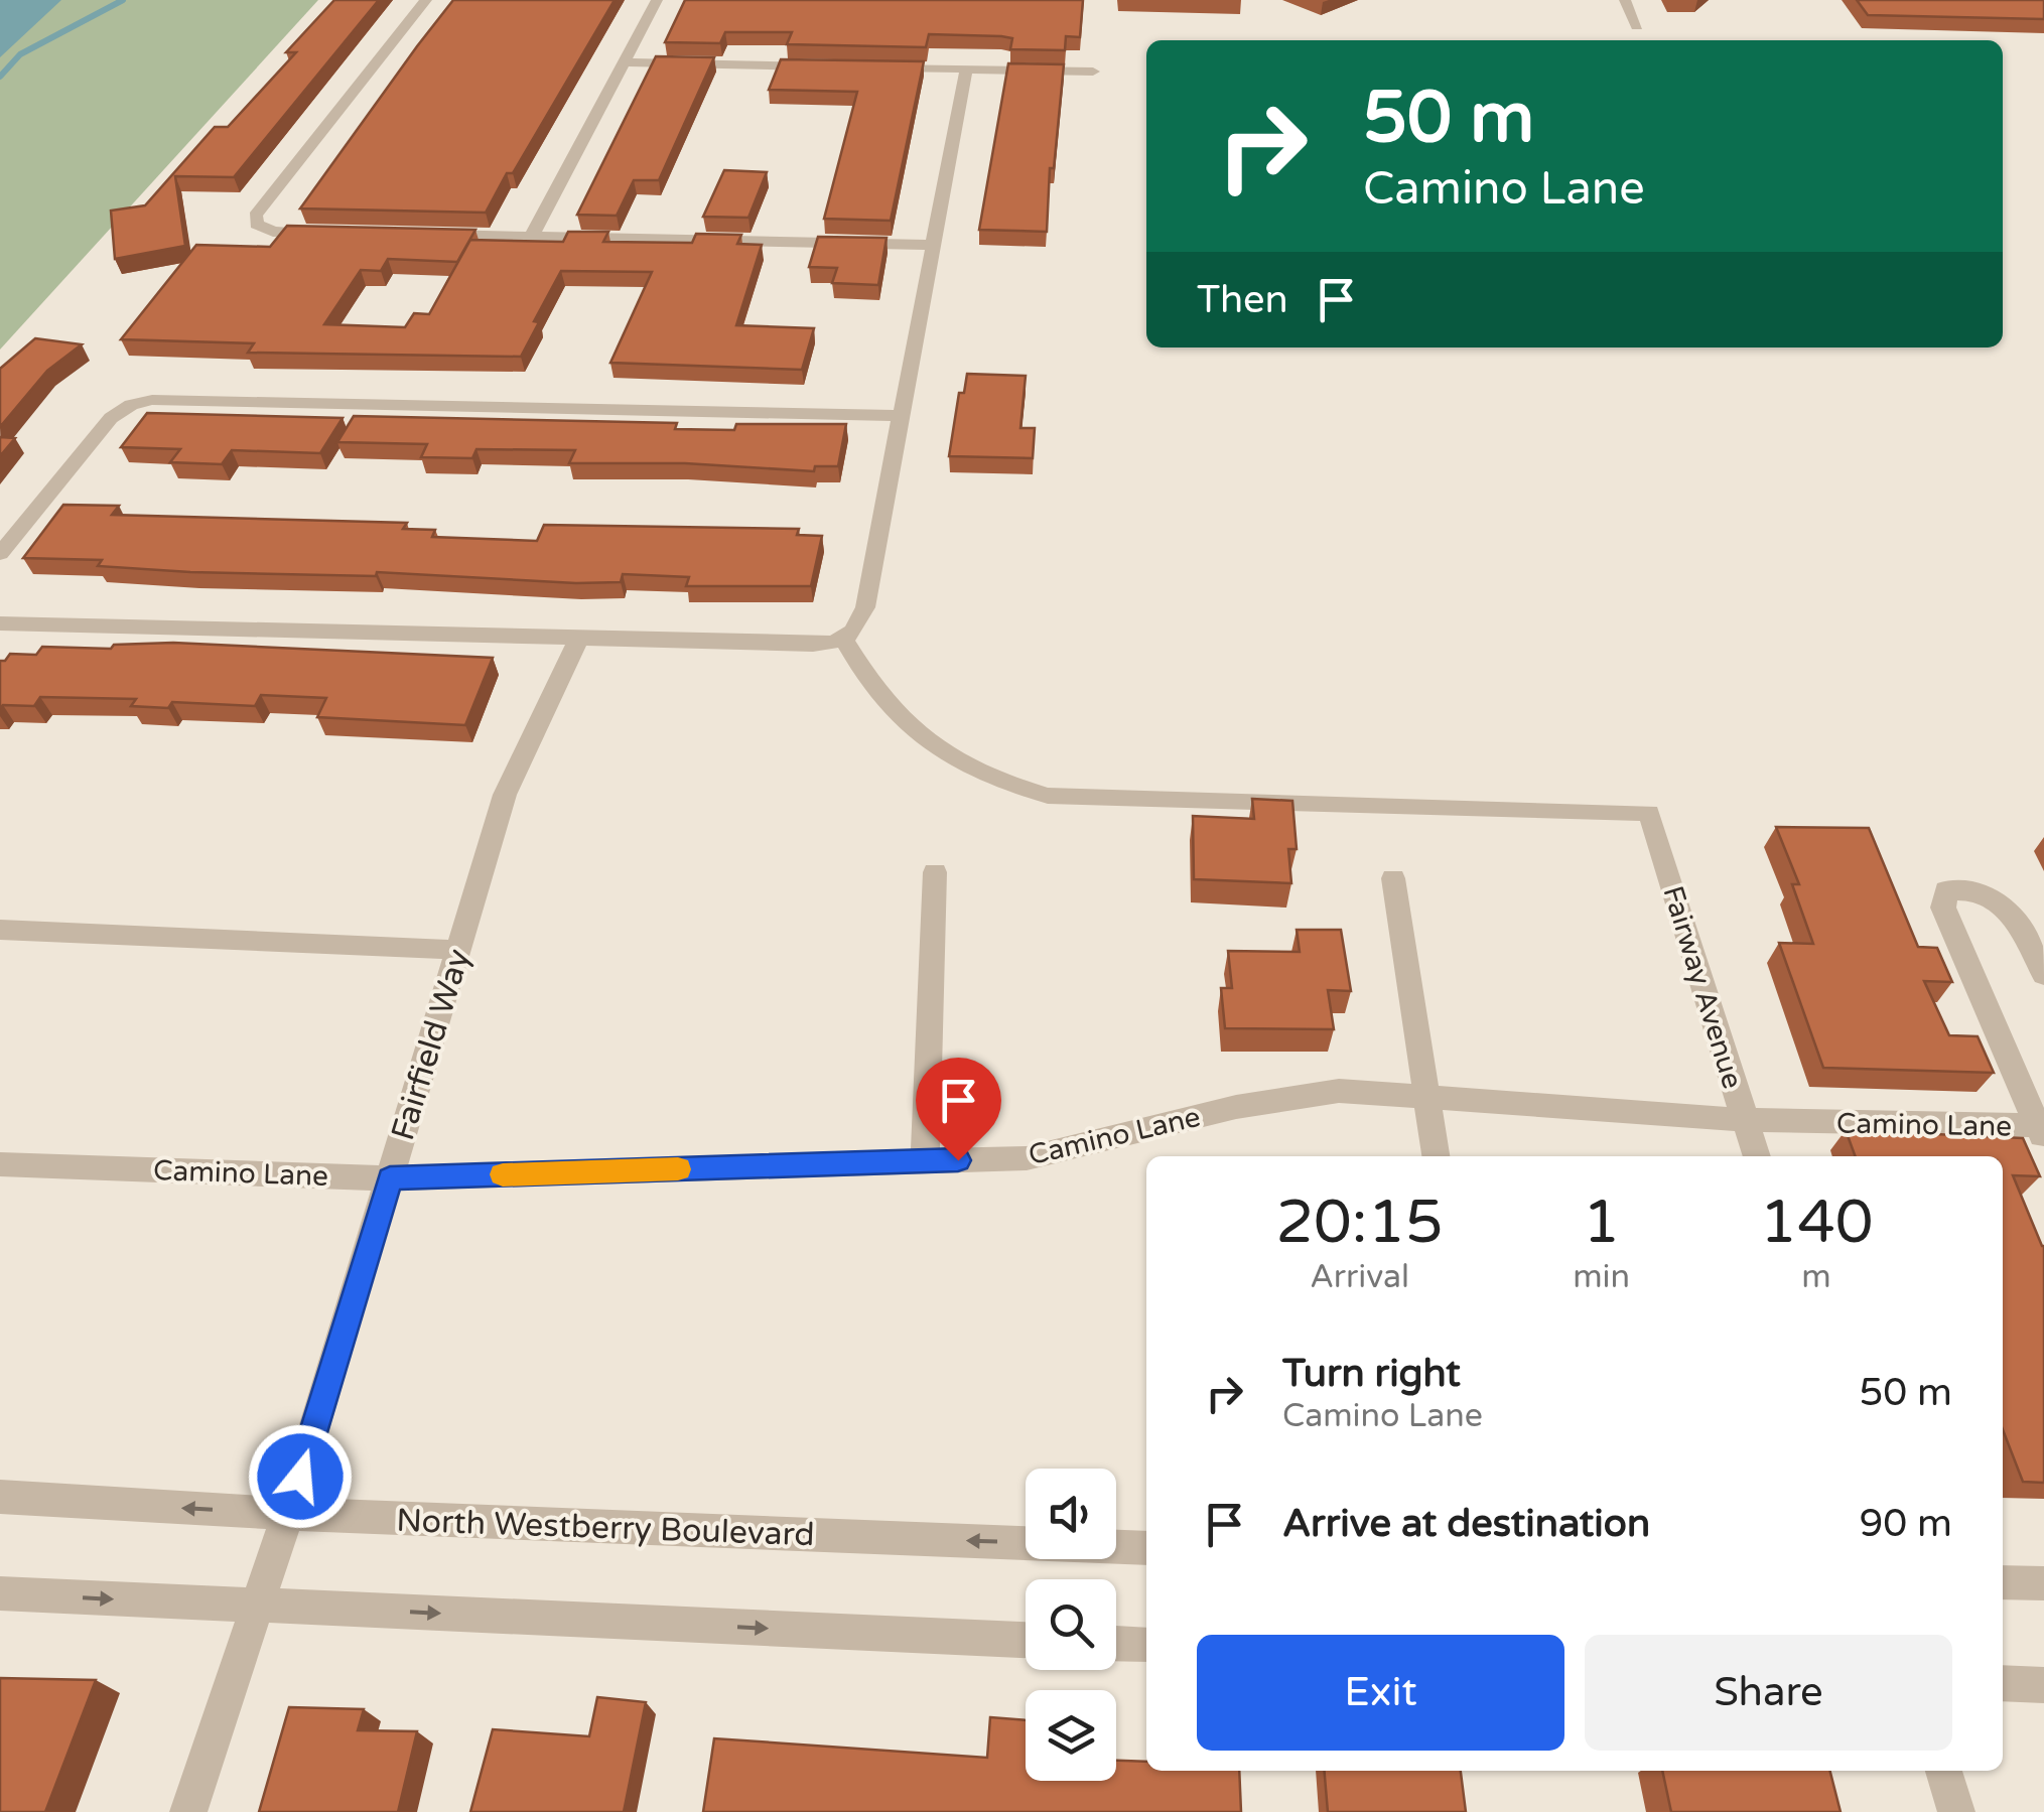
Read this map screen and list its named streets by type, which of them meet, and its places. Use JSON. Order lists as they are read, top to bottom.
{
  "streets": {
    "street": [
      "Fairway Avenue",
      "Fairfield Way",
      "Camino Lane",
      "North Westberry Boulevard"
    ]
  },
  "crossings": [
    ["Fairway Avenue", "Camino Lane"],
    ["Fairfield Way", "Camino Lane"],
    ["Fairfield Way", "North Westberry Boulevard"]
  ],
  "page": {
    "turn": ["50 m", "Camino Lane"],
    "then": "Then",
    "eta": [
      "20:15",
      "Arrival",
      "1",
      "min",
      "140",
      "m"
    ],
    "list": [
      {
        "name": "Turn right",
        "note": "Camino Lane",
        "value": "50 m"
      },
      {
        "name": "Arrive at destination",
        "value": "90 m"
      }
    ],
    "buttons": ["Exit", "Share"]
  }
}
